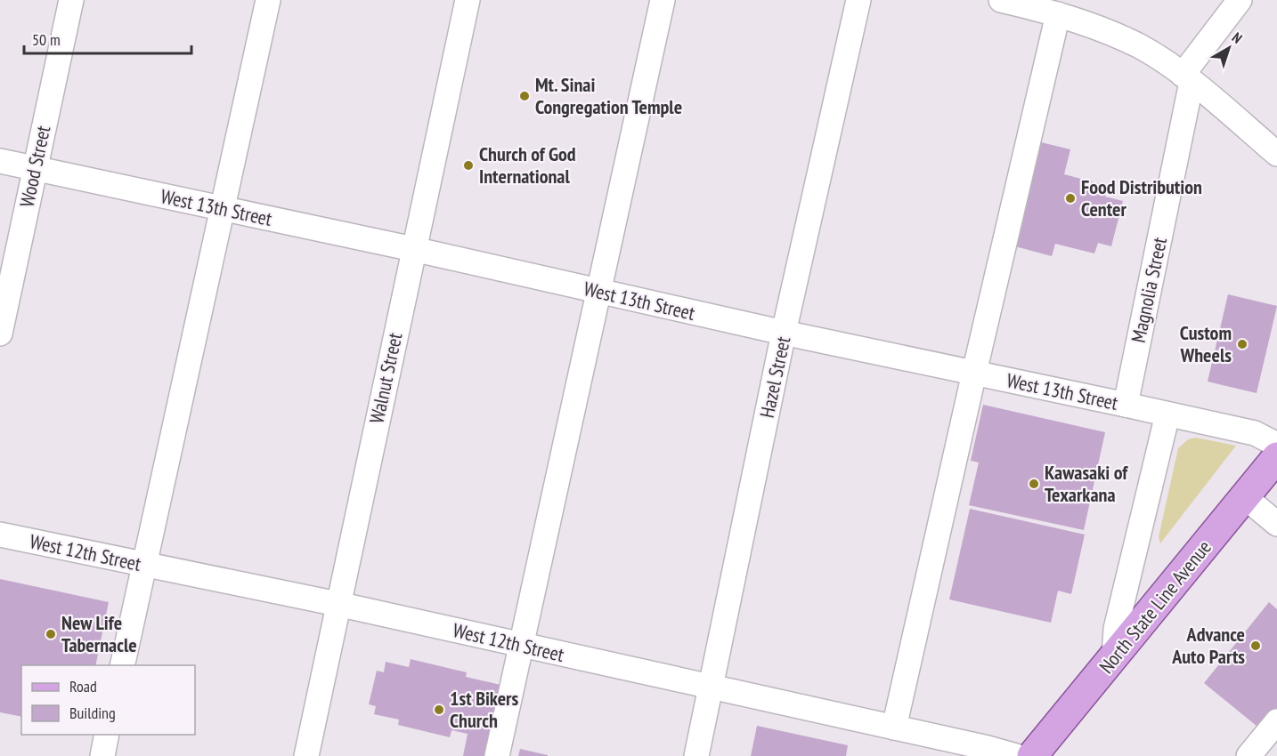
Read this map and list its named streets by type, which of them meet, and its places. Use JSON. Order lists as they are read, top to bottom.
{
  "streets": {
    "main road": ["North State Line Avenue"],
    "street": [
      "Wood Street",
      "West 13th Street",
      "Magnolia Street",
      "Hazel Street",
      "Walnut Street",
      "West 12th Street"
    ]
  },
  "crossings": [
    ["Wood Street", "West 13th Street"],
    ["West 13th Street", "Magnolia Street"],
    ["West 13th Street", "Hazel Street"],
    ["West 13th Street", "Walnut Street"],
    ["Hazel Street", "West 12th Street"],
    ["Walnut Street", "West 12th Street"]
  ],
  "places": [
    "Mt. Sinai Congregation Temple",
    "Church of God International",
    "Food Distribution Center",
    "Custom Wheels",
    "Kawasaki of Texarkana",
    "New Life Tabernacle",
    "Advance Auto Parts",
    "1st Bikers Church"
  ],
  "legend": ["Road", "Building"],
  "scale_bar": "50 m",
  "north": "top right"
}
